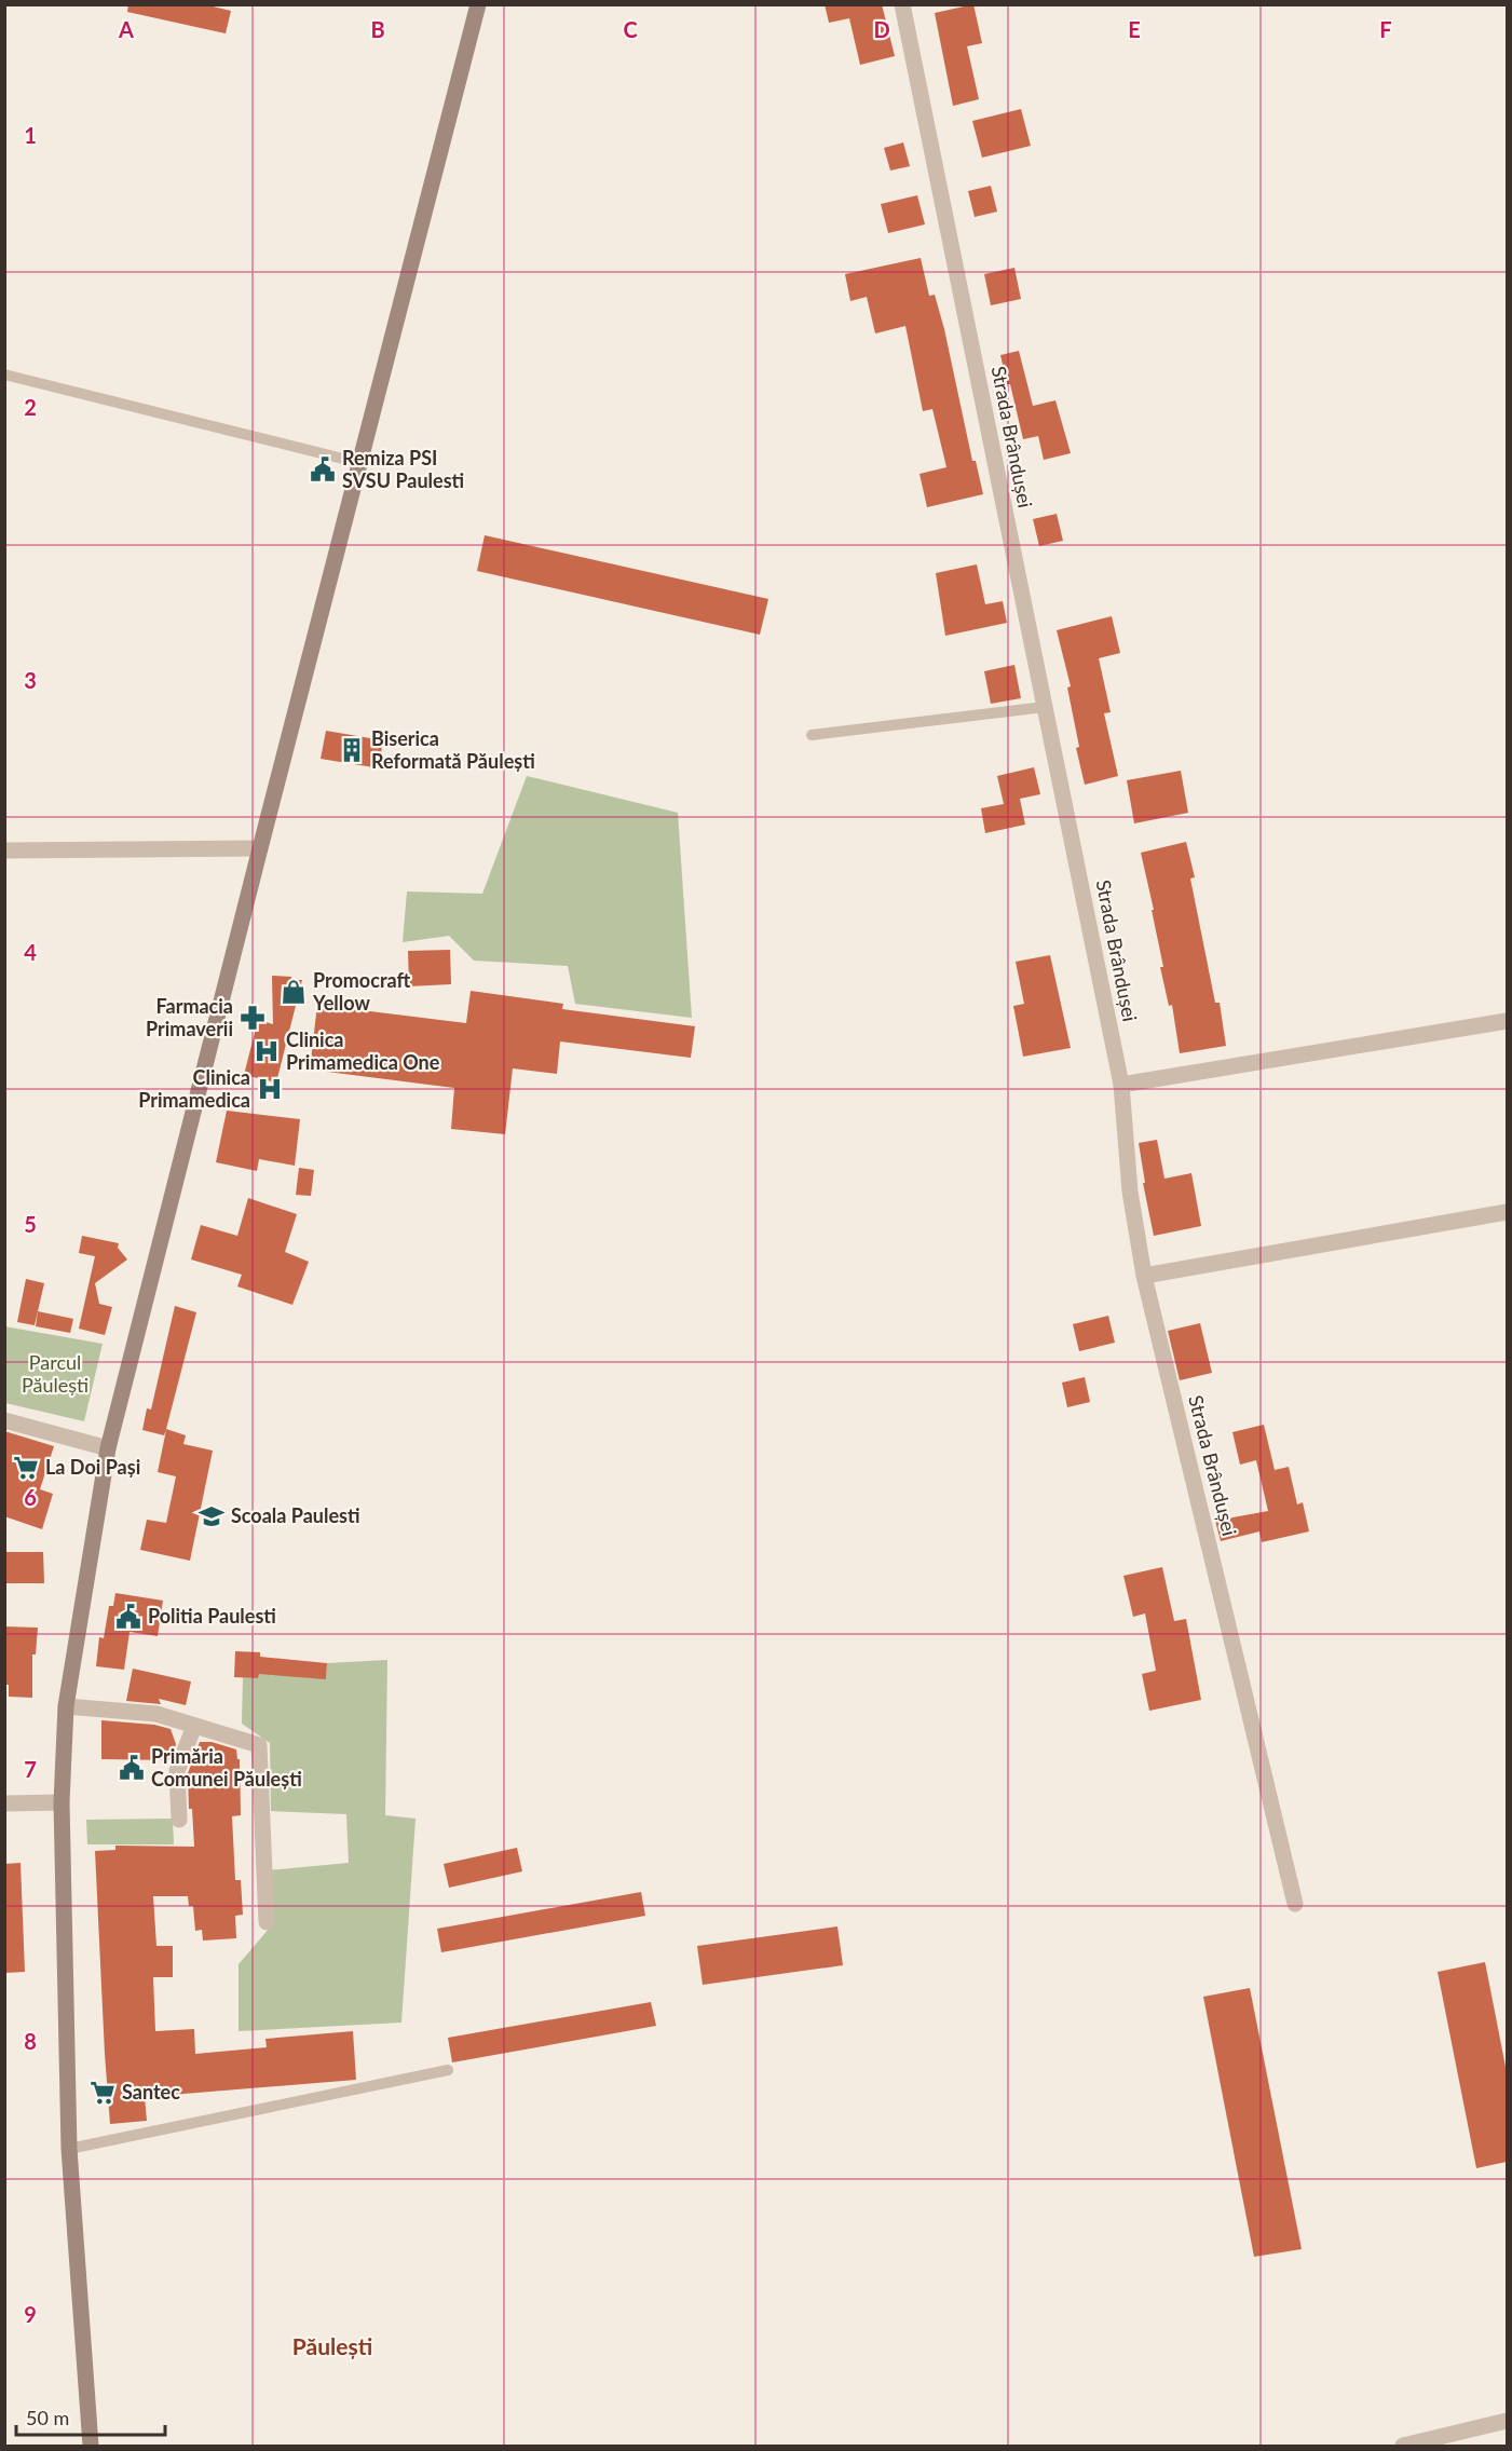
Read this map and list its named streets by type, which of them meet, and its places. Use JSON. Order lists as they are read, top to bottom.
{
  "streets": {
    "street": ["Strada Brândușei"]
  },
  "districts": ["Păulești"],
  "parks": ["Parcul Păulești"],
  "places": {
    "public building": ["Remiza PSI SVSU Paulesti", "Politia Paulesti", "Primăria Comunei Păulești"],
    "building": ["Biserica Reformată Păulești"],
    "shop": ["Promocraft Yellow"],
    "pharmacy": ["Farmacia Primaverii"],
    "hospital": ["Clinica Primamedica One", "Clinica Primamedica"],
    "supermarket": ["La Doi Pași", "Santec"],
    "school or university": ["Scoala Paulesti"]
  },
  "scale_bar": "50 m",
  "grid": {
    "columns": [
      "A",
      "B",
      "C",
      "D",
      "E",
      "F"
    ],
    "rows": [
      "1",
      "2",
      "3",
      "4",
      "5",
      "6",
      "7",
      "8",
      "9"
    ]
  }
}
